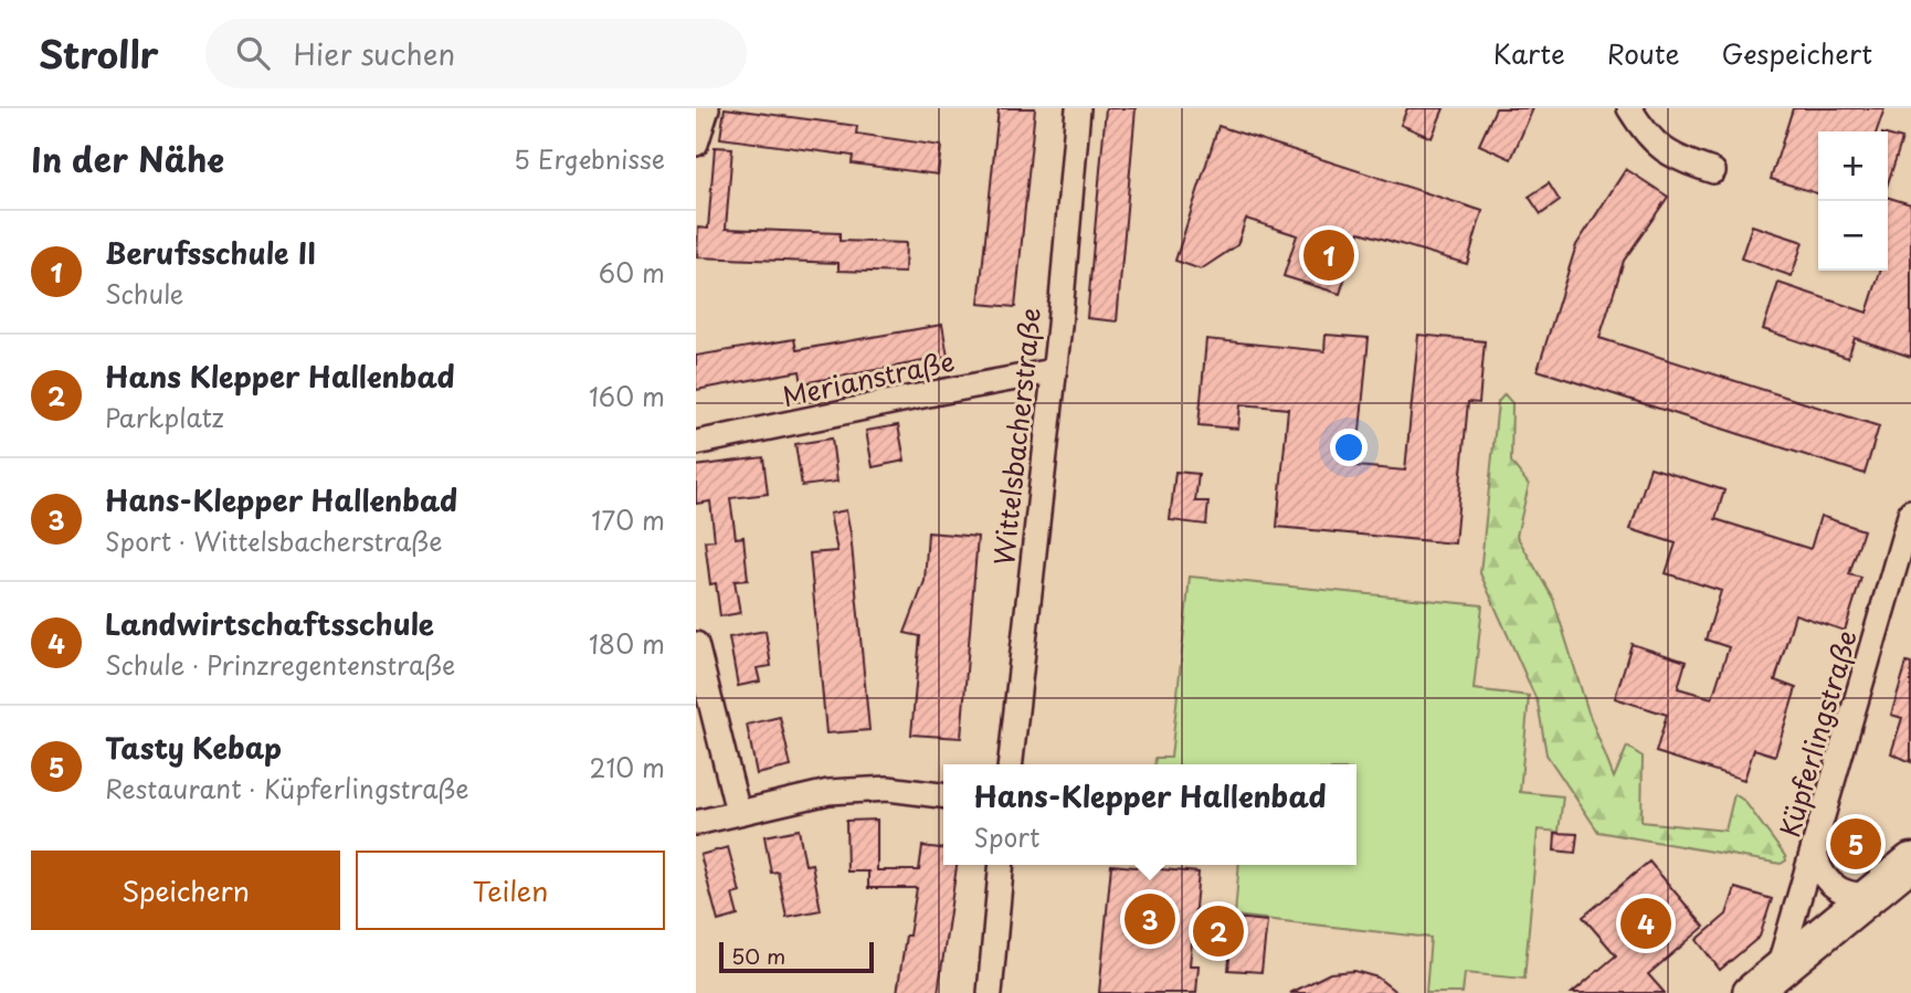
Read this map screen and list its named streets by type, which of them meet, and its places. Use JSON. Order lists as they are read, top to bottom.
{
  "streets": {
    "street": ["Merianstraße", "Wittelsbacherstraße", "Küpferlingstraße"]
  },
  "crossings": [
    ["Merianstraße", "Wittelsbacherstraße"]
  ],
  "scale_bar": "50 m",
  "page": {
    "header": "Strollr",
    "search": "Hier suchen",
    "nav": ["Karte", "Route", "Gespeichert"],
    "heading": ["In der Nähe", "5 Ergebnisse"],
    "map_buttons": ["+", "−"],
    "list": [
      {
        "mark": "1",
        "name": "Berufsschule II",
        "note": "Schule",
        "value": "60 m"
      },
      {
        "mark": "2",
        "name": "Hans Klepper Hallenbad",
        "note": "Parkplatz",
        "value": "160 m"
      },
      {
        "mark": "3",
        "name": "Hans-Klepper Hallenbad",
        "note": "Sport · Wittelsbacherstraße",
        "value": "170 m"
      },
      {
        "mark": "4",
        "name": "Landwirtschaftsschule",
        "note": "Schule · Prinzregentenstraße",
        "value": "180 m"
      },
      {
        "mark": "5",
        "name": "Tasty Kebap",
        "note": "Restaurant · Küpferlingstraße",
        "value": "210 m"
      }
    ],
    "pins": [
      "1",
      "5",
      "3",
      "4",
      "2"
    ],
    "popup": ["Hans-Klepper Hallenbad", "Sport"],
    "buttons": ["Speichern", "Teilen"],
    "scale": "50 m"
  }
}
